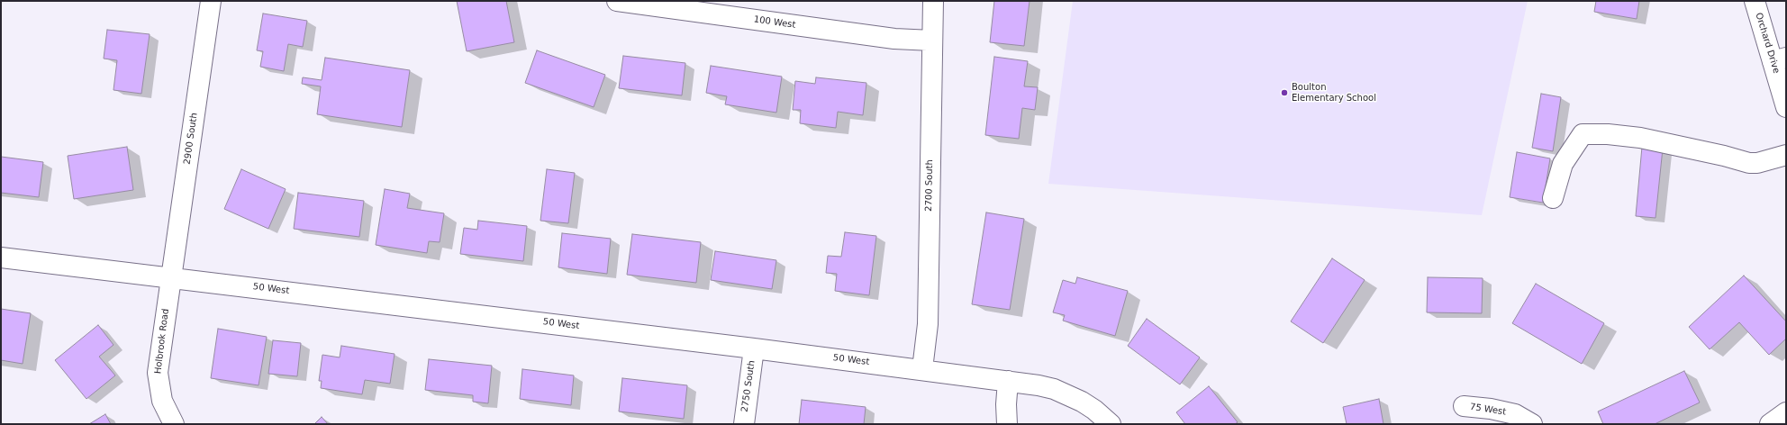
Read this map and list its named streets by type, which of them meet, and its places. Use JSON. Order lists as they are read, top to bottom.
{
  "streets": {
    "street": [
      "100 West",
      "Orchard Drive",
      "2900 South",
      "2700 South",
      "50 West",
      "Holbrook Road",
      "2750 South",
      "75 West"
    ]
  },
  "crossings": [
    ["100 West", "2700 South"],
    ["2900 South", "50 West"],
    ["2900 South", "Holbrook Road"],
    ["2700 South", "50 West"],
    ["50 West", "Holbrook Road"],
    ["50 West", "2750 South"]
  ],
  "places": ["Boulton Elementary School"]
}
